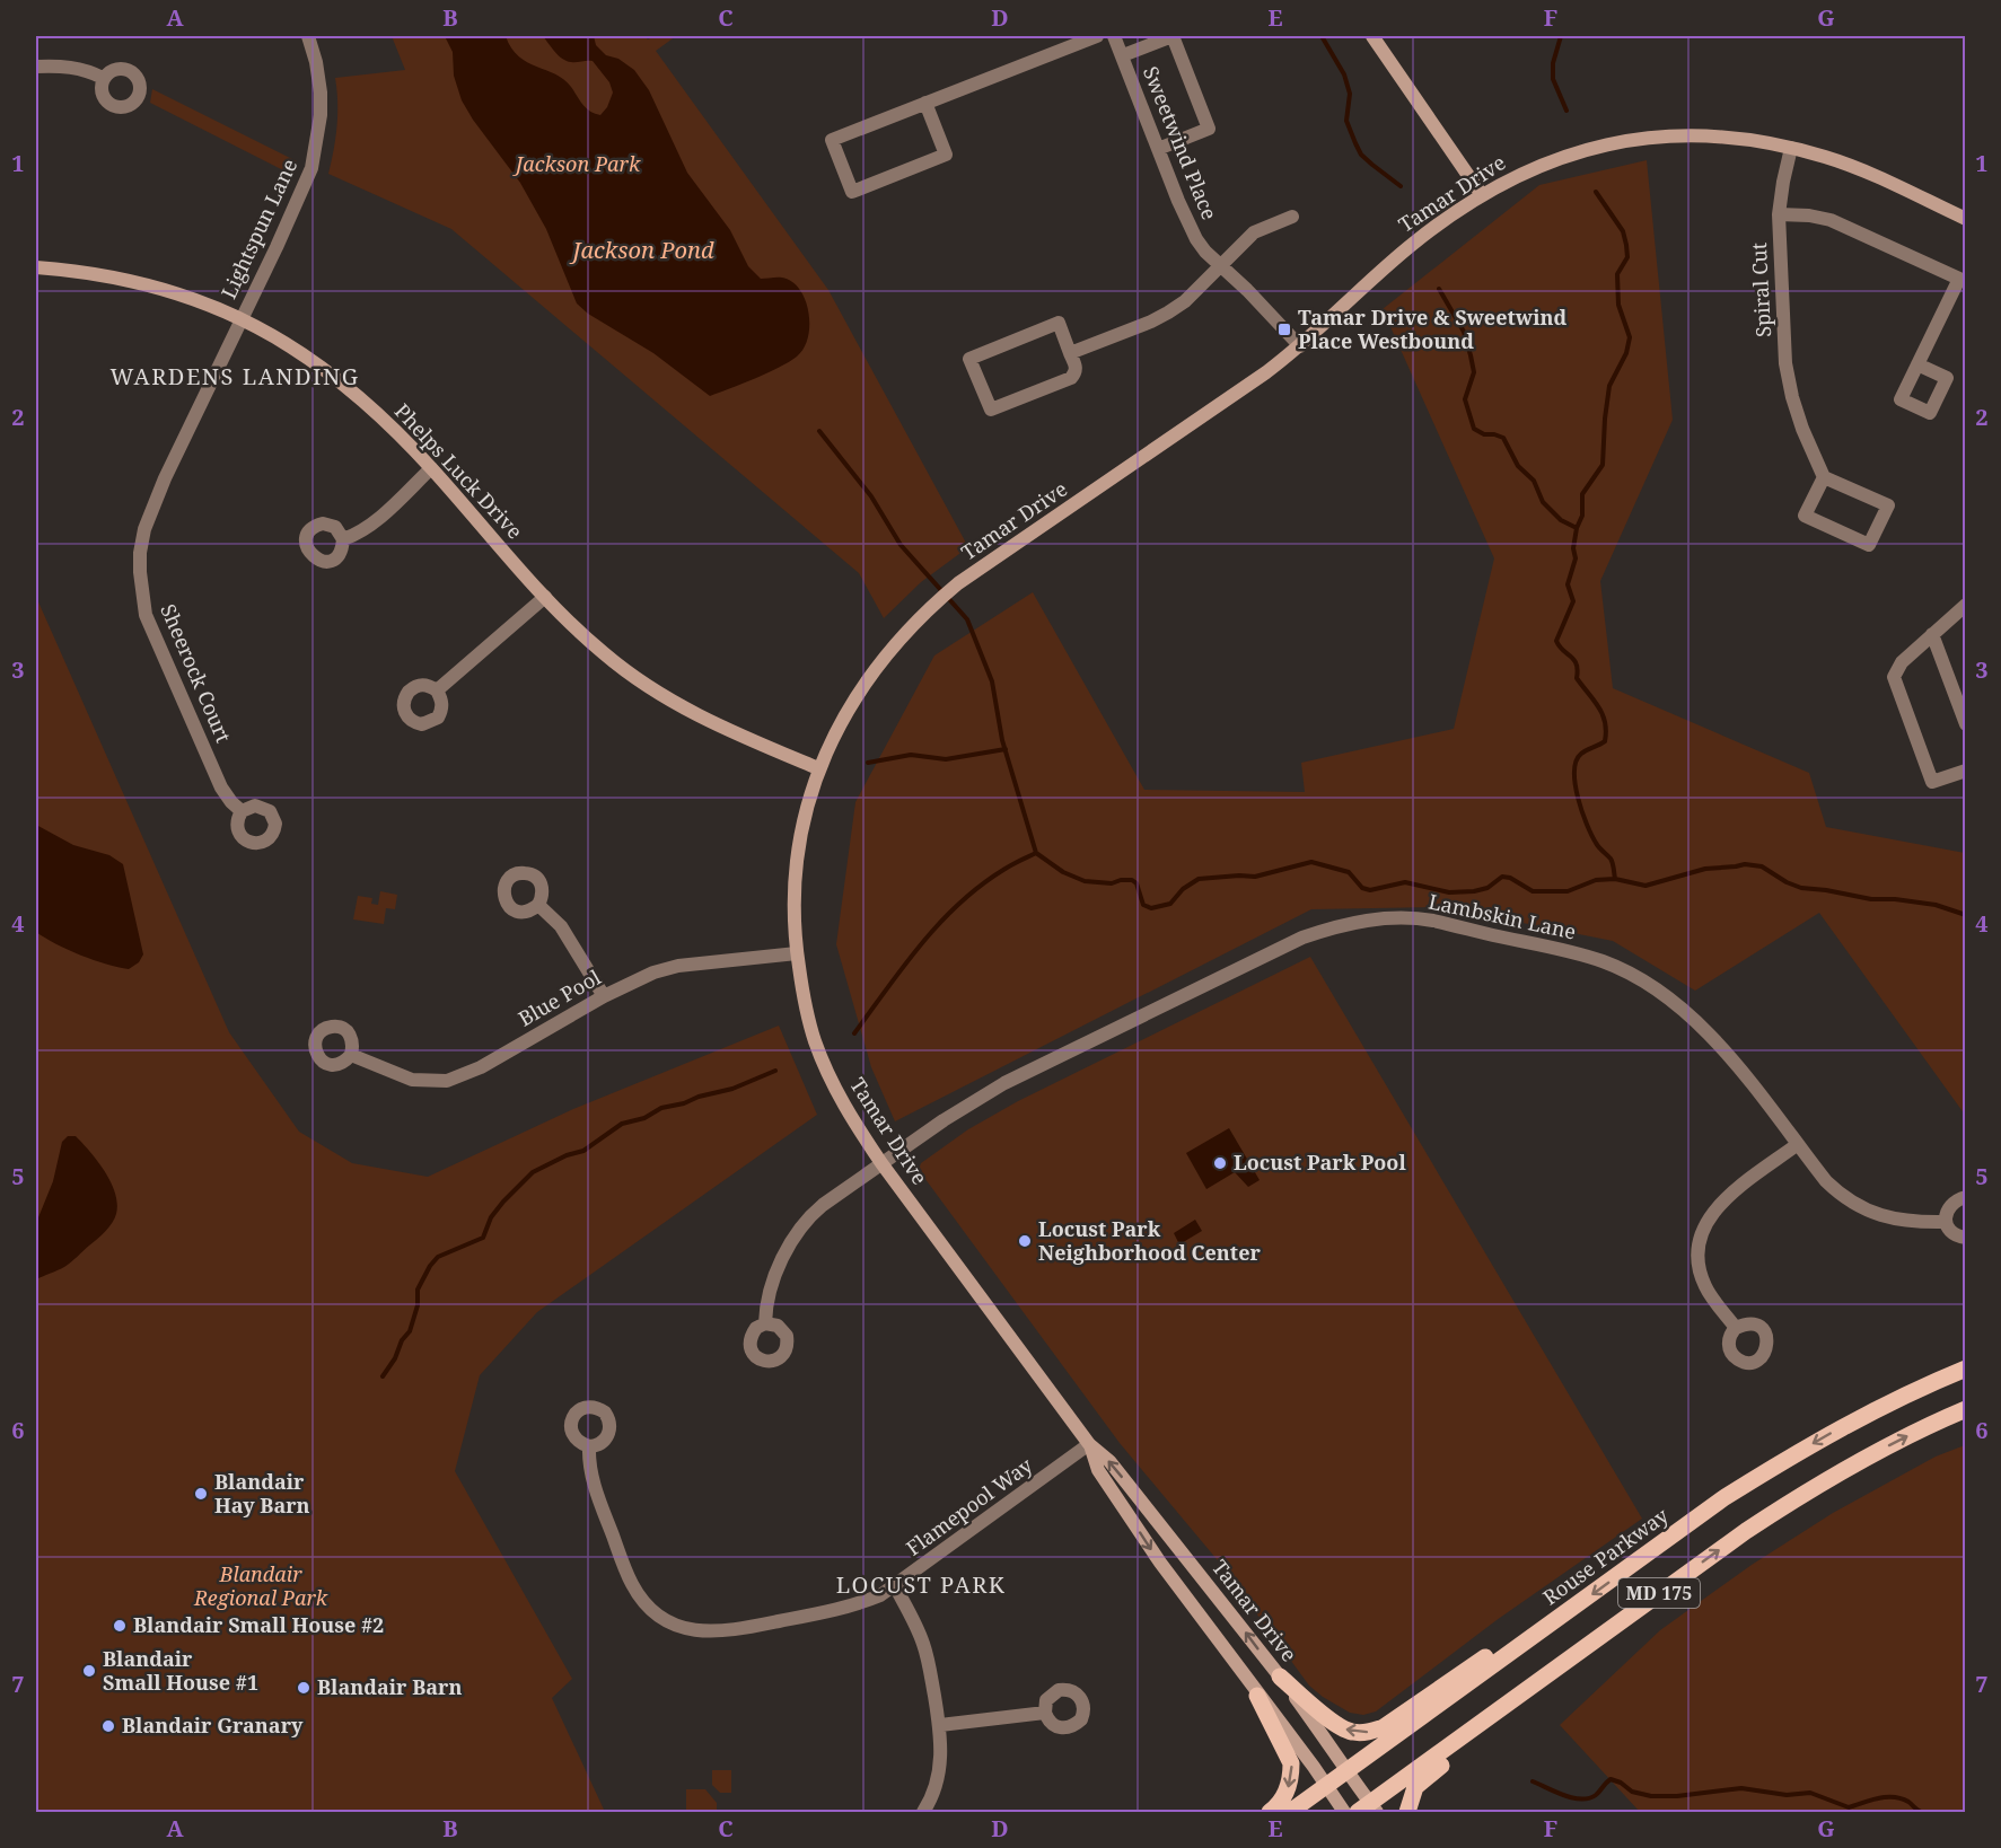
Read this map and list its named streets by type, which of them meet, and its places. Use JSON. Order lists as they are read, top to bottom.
{
  "streets": {
    "main road": ["Rouse Parkway", "MD 175"],
    "street": [
      "Sweetwind Place",
      "Tamar Drive",
      "Lightspun Lane",
      "Spiral Cut",
      "Phelps Luck Drive",
      "Sheerock Court",
      "Lambskin Lane",
      "Blue Pool",
      "Flamepool Way"
    ]
  },
  "crossings": [
    ["Sweetwind Place", "Tamar Drive"],
    ["Tamar Drive", "Spiral Cut"],
    ["Tamar Drive", "Phelps Luck Drive"],
    ["Tamar Drive", "Lambskin Lane"],
    ["Tamar Drive", "Blue Pool"],
    ["Tamar Drive", "Flamepool Way"],
    ["Tamar Drive", "Rouse Parkway"],
    ["Tamar Drive", "MD 175"],
    ["Lightspun Lane", "Phelps Luck Drive"],
    ["Lightspun Lane", "Sheerock Court"],
    ["Phelps Luck Drive", "Sheerock Court"]
  ],
  "districts": ["WARDENS LANDING", "LOCUST PARK"],
  "water": ["Jackson Pond"],
  "parks": ["Jackson Park", "Blandair Regional Park"],
  "places": {
    "transit": ["Tamar Drive & Sweetwind Place Westbound"],
    "other": [
      "Locust Park Pool",
      "Locust Park Neighborhood Center",
      "Blandair Hay Barn",
      "Blandair Small House #2",
      "Blandair Small House #1",
      "Blandair Barn",
      "Blandair Granary"
    ]
  },
  "grid": {
    "columns": [
      "A",
      "B",
      "C",
      "D",
      "E",
      "F",
      "G"
    ],
    "rows": [
      "1",
      "2",
      "3",
      "4",
      "5",
      "6",
      "7"
    ]
  }
}
